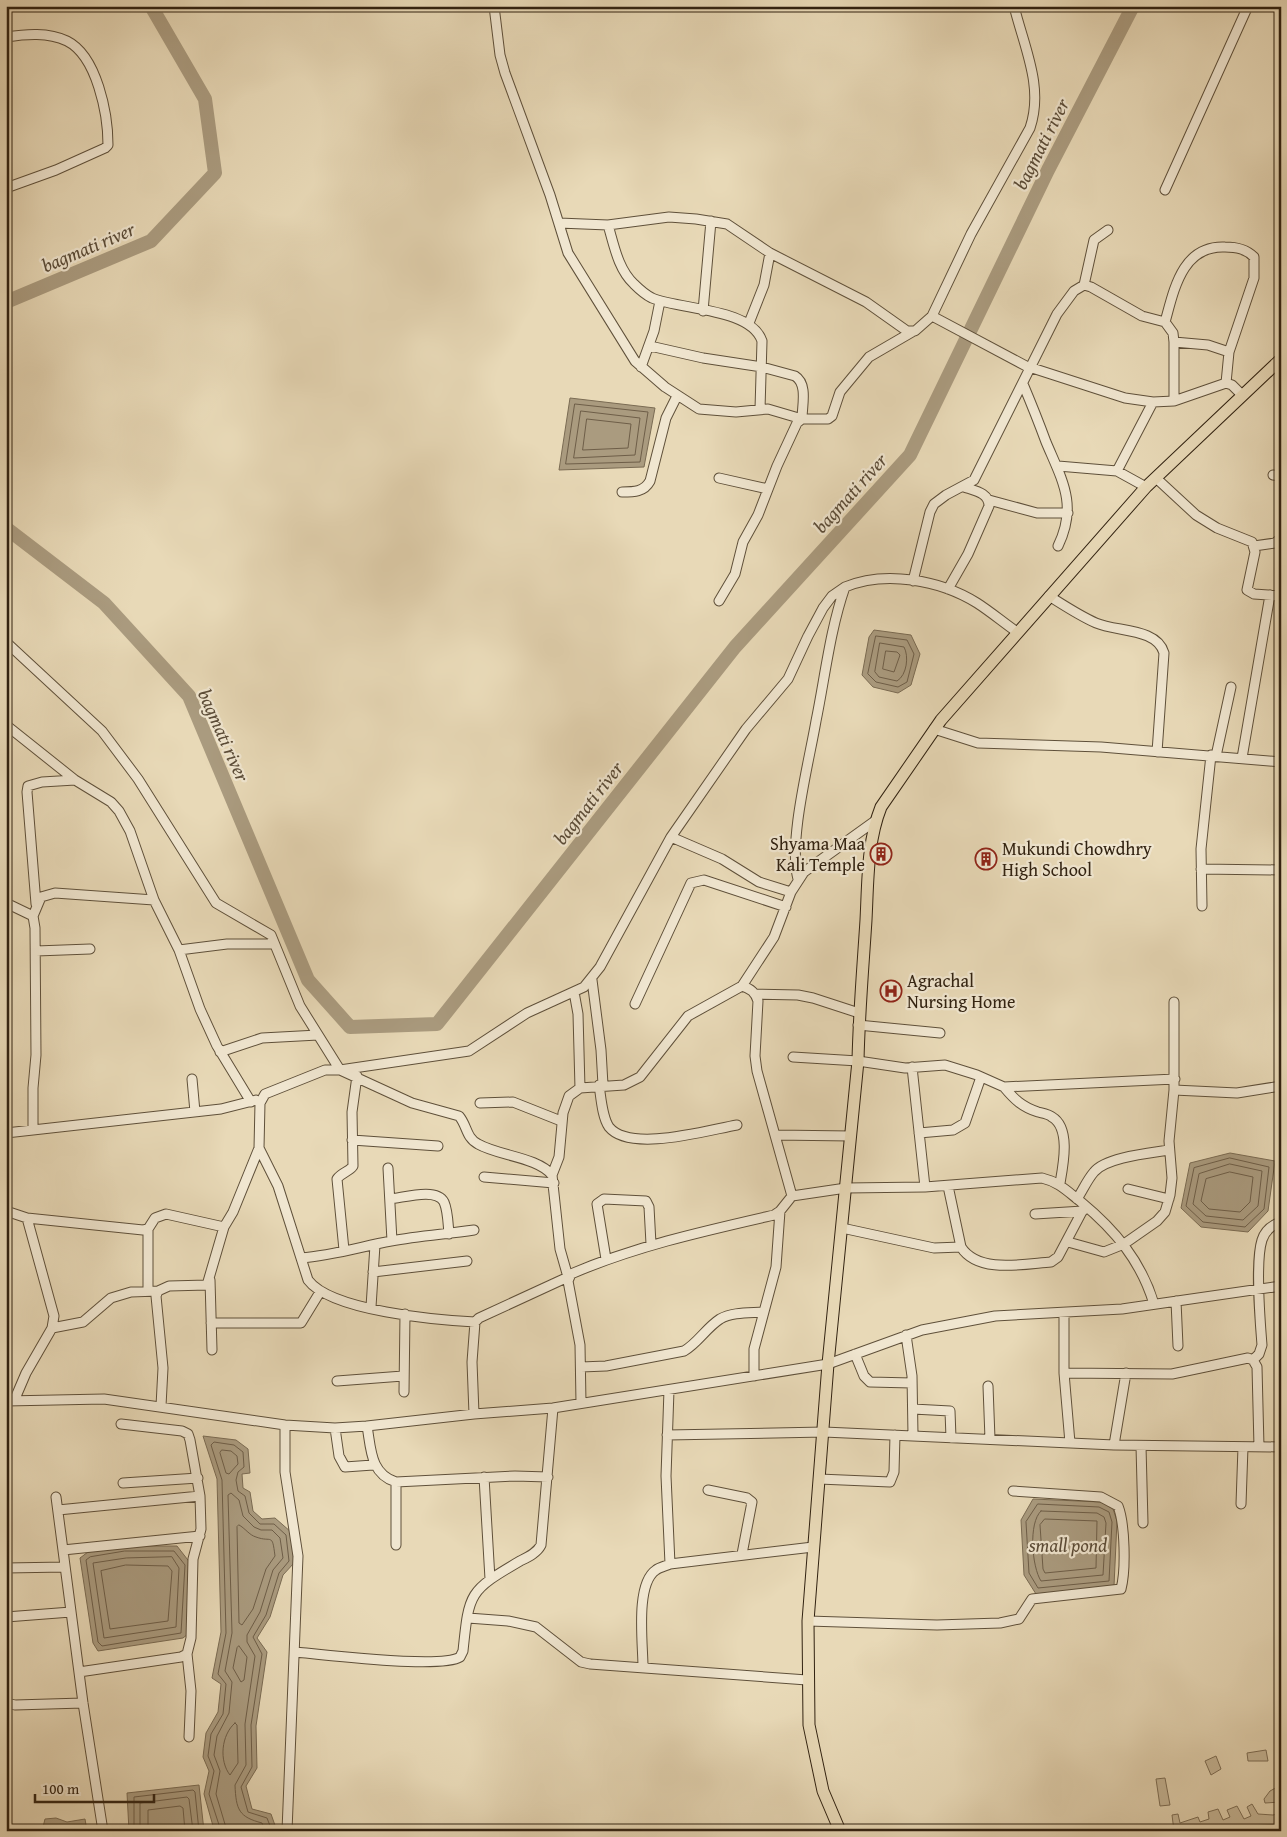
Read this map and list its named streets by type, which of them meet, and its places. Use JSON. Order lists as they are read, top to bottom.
{
  "water": ["bagmati river", "small pond"],
  "places": {
    "building": ["Shyama Maa Kali Temple", "Mukundi Chowdhry High School"],
    "hospital": ["Agrachal Nursing Home"]
  },
  "scale_bar": "100 m"
}
